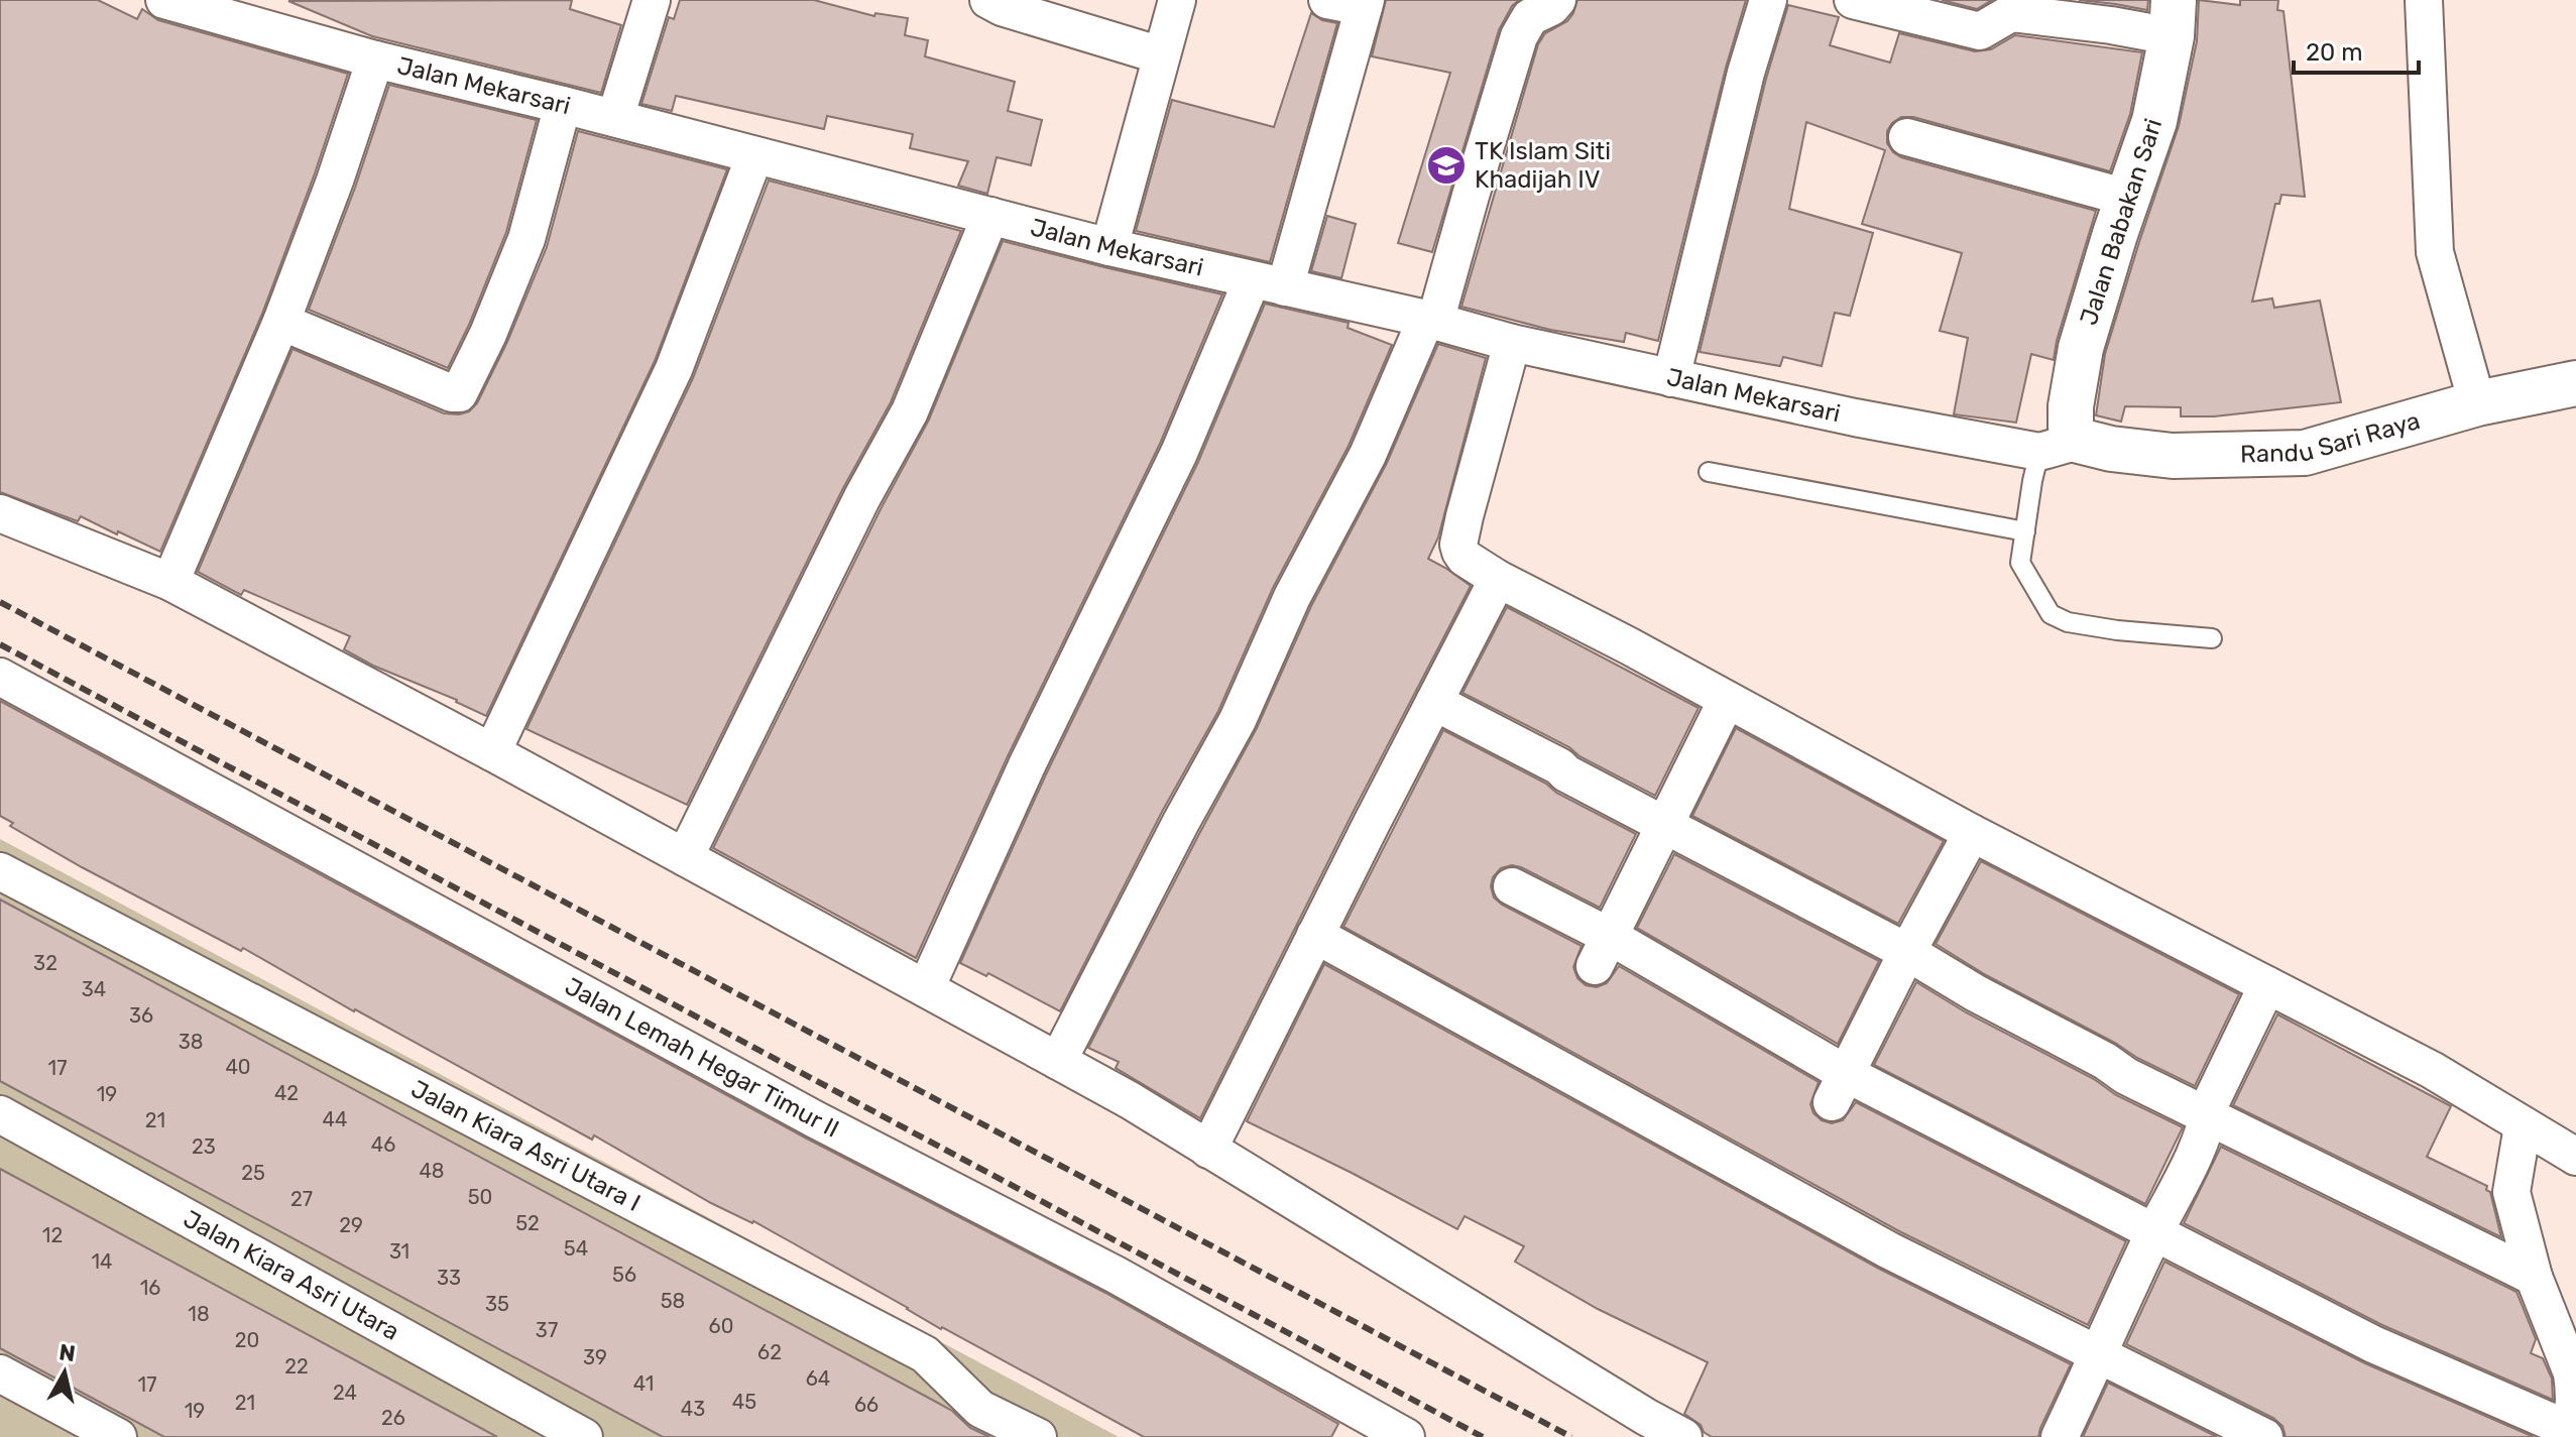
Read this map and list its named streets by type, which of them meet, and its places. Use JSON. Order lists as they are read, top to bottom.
{
  "streets": {
    "street": [
      "Jalan Mekarsari",
      "Jalan Babakan Sari",
      "Randu Sari Raya",
      "Jalan Lemah Hegar Timur II",
      "Jalan Kiara Asri Utara I",
      "Jalan Kiara Asri Utara"
    ]
  },
  "crossings": [
    ["Jalan Mekarsari", "Jalan Babakan Sari"],
    ["Jalan Mekarsari", "Randu Sari Raya"],
    ["Jalan Babakan Sari", "Randu Sari Raya"]
  ],
  "places": {
    "school or university": ["TK Islam Siti Khadijah IV"]
  },
  "house_numbers": [
    "32",
    "34",
    "36",
    "38",
    "40",
    "17",
    "42",
    "19",
    "44",
    "21",
    "46",
    "23",
    "48",
    "25",
    "50",
    "27",
    "52",
    "29",
    "12",
    "54",
    "31",
    "14",
    "56",
    "33",
    "16",
    "58",
    "35",
    "18",
    "60",
    "37",
    "20",
    "62",
    "39",
    "22",
    "64",
    "41",
    "17",
    "24",
    "45",
    "21",
    "66",
    "43",
    "19",
    "26"
  ],
  "scale_bar": "20 m",
  "north": "top"
}
